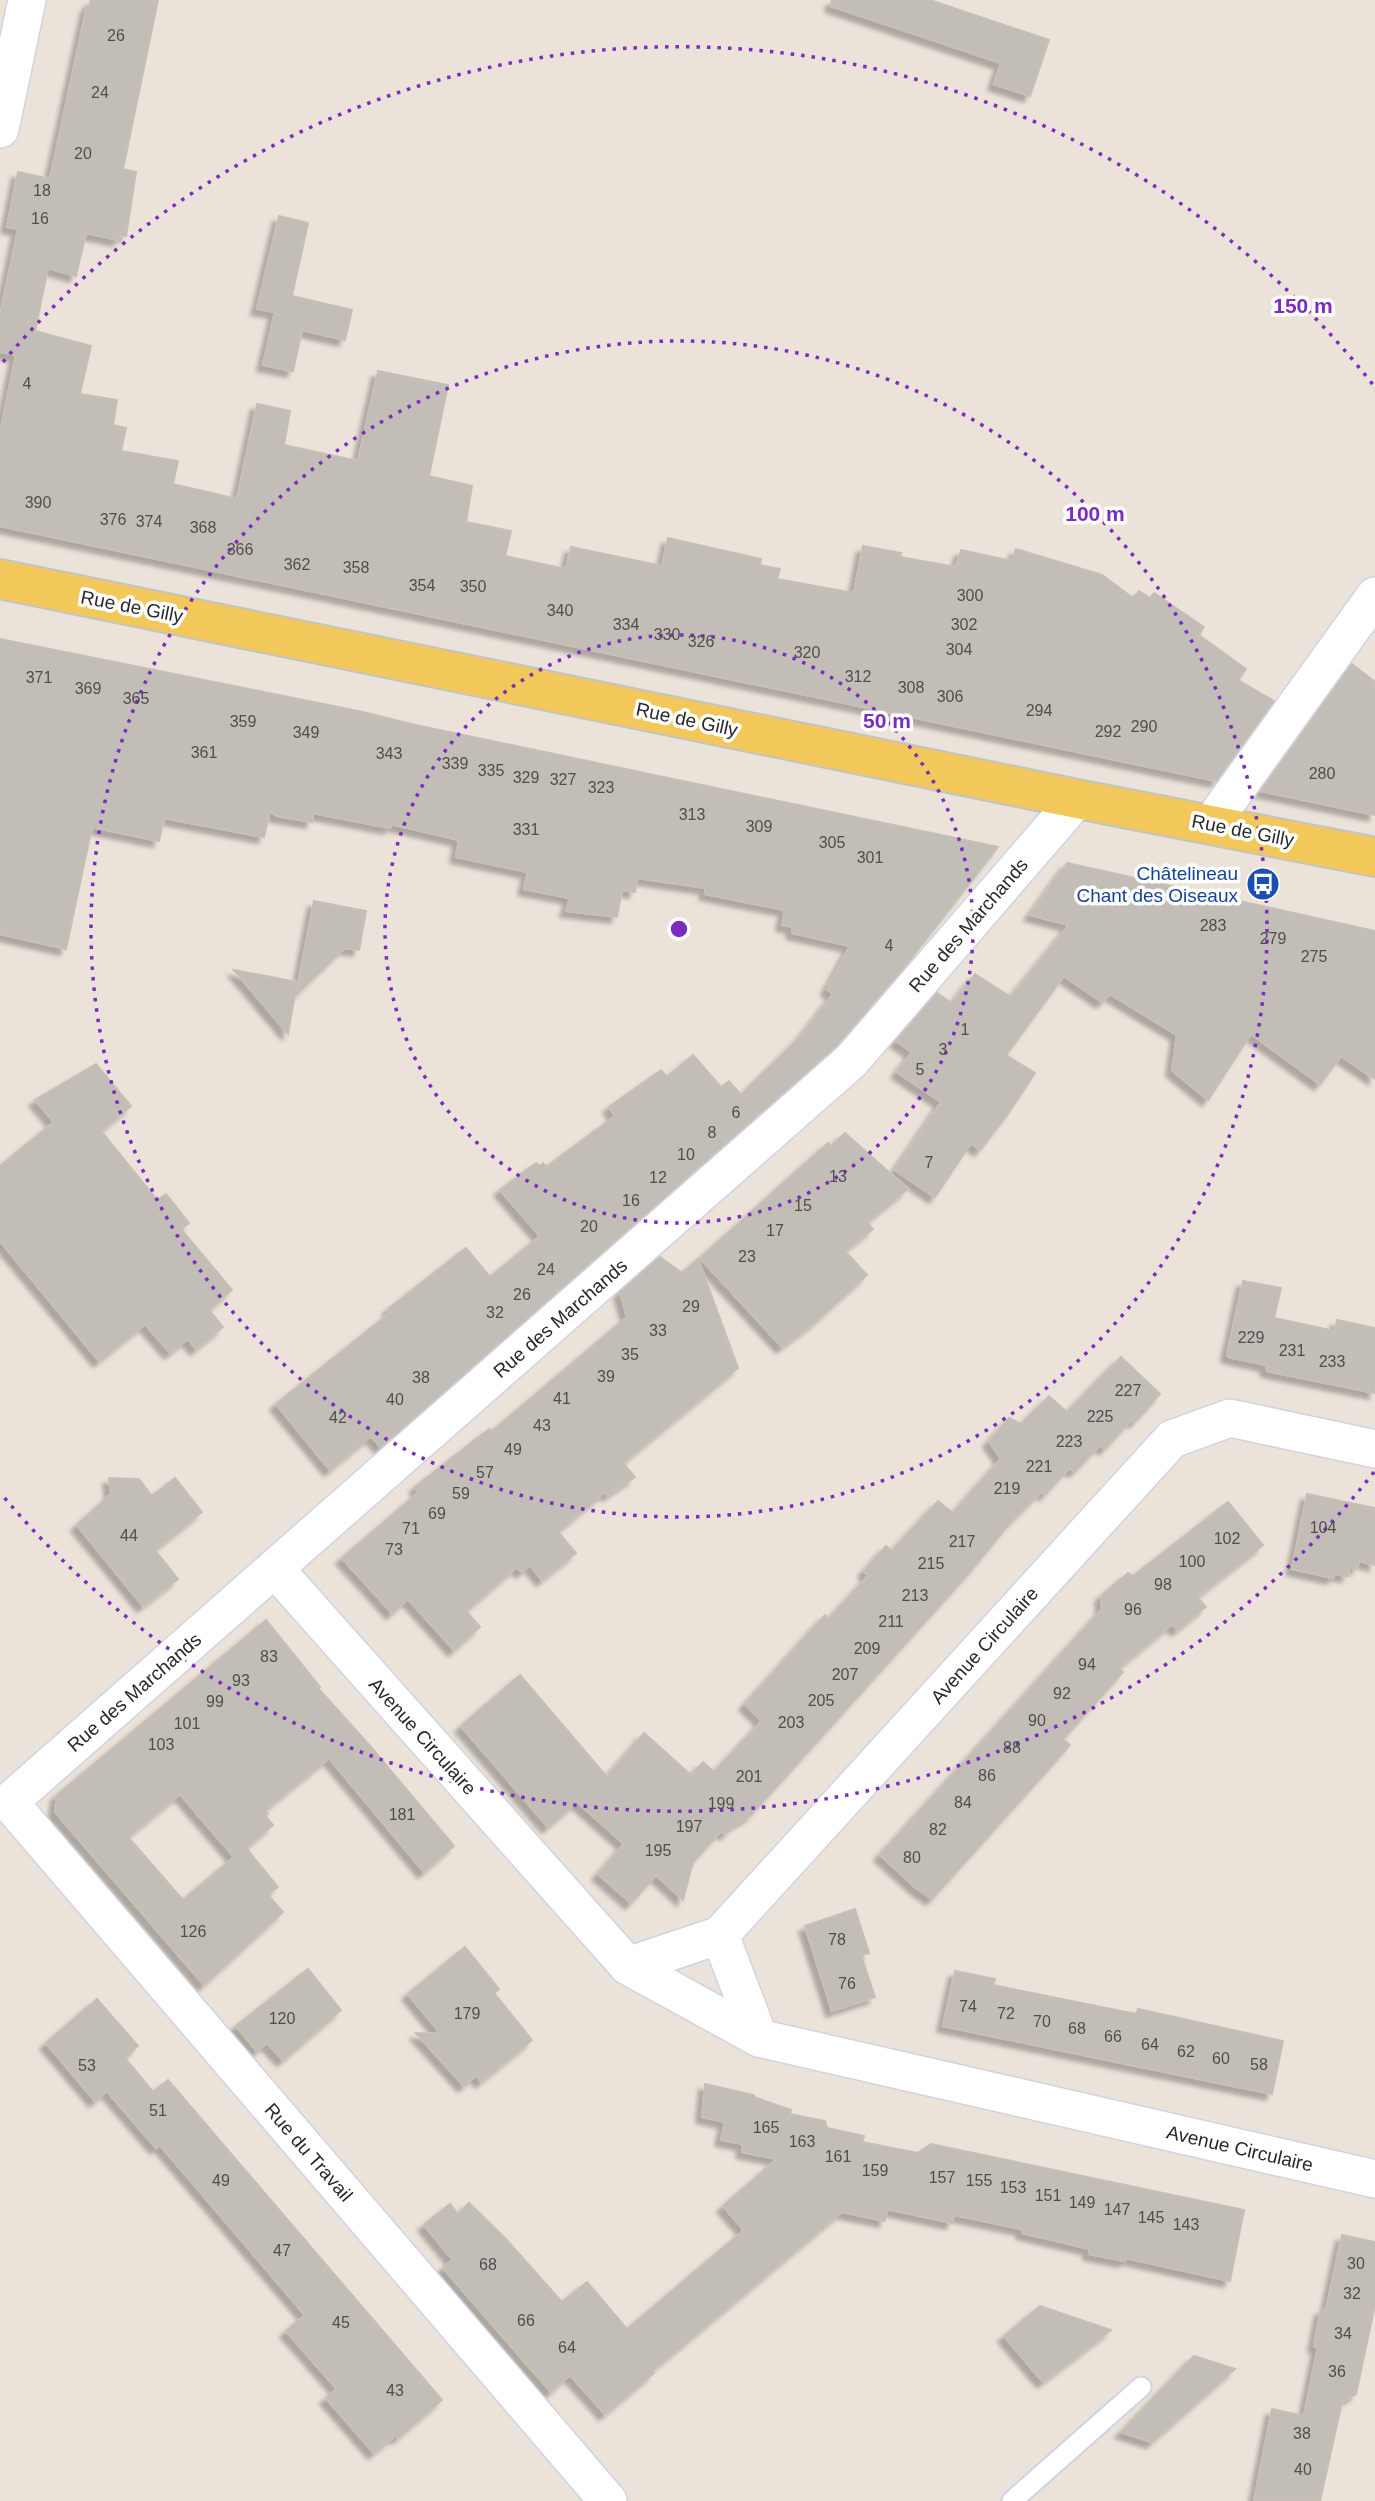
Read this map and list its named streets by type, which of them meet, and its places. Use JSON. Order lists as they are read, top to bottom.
{
  "streets": {
    "main road": ["Rue de Gilly"],
    "street": ["Rue des Marchands", "Avenue Circulaire", "Rue du Travail"]
  },
  "crossings": [
    ["Rue de Gilly", "Rue des Marchands"],
    ["Rue des Marchands", "Avenue Circulaire"],
    ["Rue des Marchands", "Rue du Travail"]
  ],
  "places": {
    "bus stop": ["Châtelineau Chant des Oiseaux"]
  },
  "house_numbers": [
    "26",
    "24",
    "20",
    "18",
    "16",
    "4",
    "390",
    "376",
    "374",
    "368",
    "366",
    "362",
    "358",
    "354",
    "350",
    "300",
    "340",
    "334",
    "302",
    "330",
    "326",
    "304",
    "320",
    "312",
    "371",
    "308",
    "369",
    "306",
    "365",
    "294",
    "359",
    "290",
    "292",
    "349",
    "361",
    "343",
    "339",
    "335",
    "280",
    "329",
    "327",
    "323",
    "313",
    "309",
    "331",
    "305",
    "301",
    "283",
    "279",
    "4",
    "275",
    "1",
    "3",
    "5",
    "6",
    "8",
    "10",
    "7",
    "13",
    "12",
    "16",
    "15",
    "20",
    "17",
    "23",
    "24",
    "26",
    "29",
    "32",
    "33",
    "229",
    "231",
    "35",
    "233",
    "39",
    "38",
    "227",
    "41",
    "40",
    "225",
    "42",
    "43",
    "223",
    "49",
    "221",
    "57",
    "219",
    "59",
    "69",
    "104",
    "71",
    "44",
    "102",
    "217",
    "73",
    "100",
    "215",
    "98",
    "213",
    "96",
    "211",
    "209",
    "83",
    "94",
    "207",
    "93",
    "92",
    "205",
    "99",
    "90",
    "203",
    "101",
    "103",
    "88",
    "86",
    "201",
    "84",
    "199",
    "181",
    "197",
    "82",
    "195",
    "80",
    "126",
    "78",
    "76",
    "74",
    "179",
    "72",
    "120",
    "70",
    "68",
    "66",
    "64",
    "62",
    "60",
    "58",
    "53",
    "51",
    "165",
    "163",
    "161",
    "159",
    "157",
    "49",
    "155",
    "153",
    "151",
    "149",
    "147",
    "145",
    "143",
    "47",
    "30",
    "68",
    "32",
    "66",
    "45",
    "34",
    "64",
    "36",
    "43",
    "38",
    "40"
  ],
  "rings": ["150 m", "100 m", "50 m"]
}
